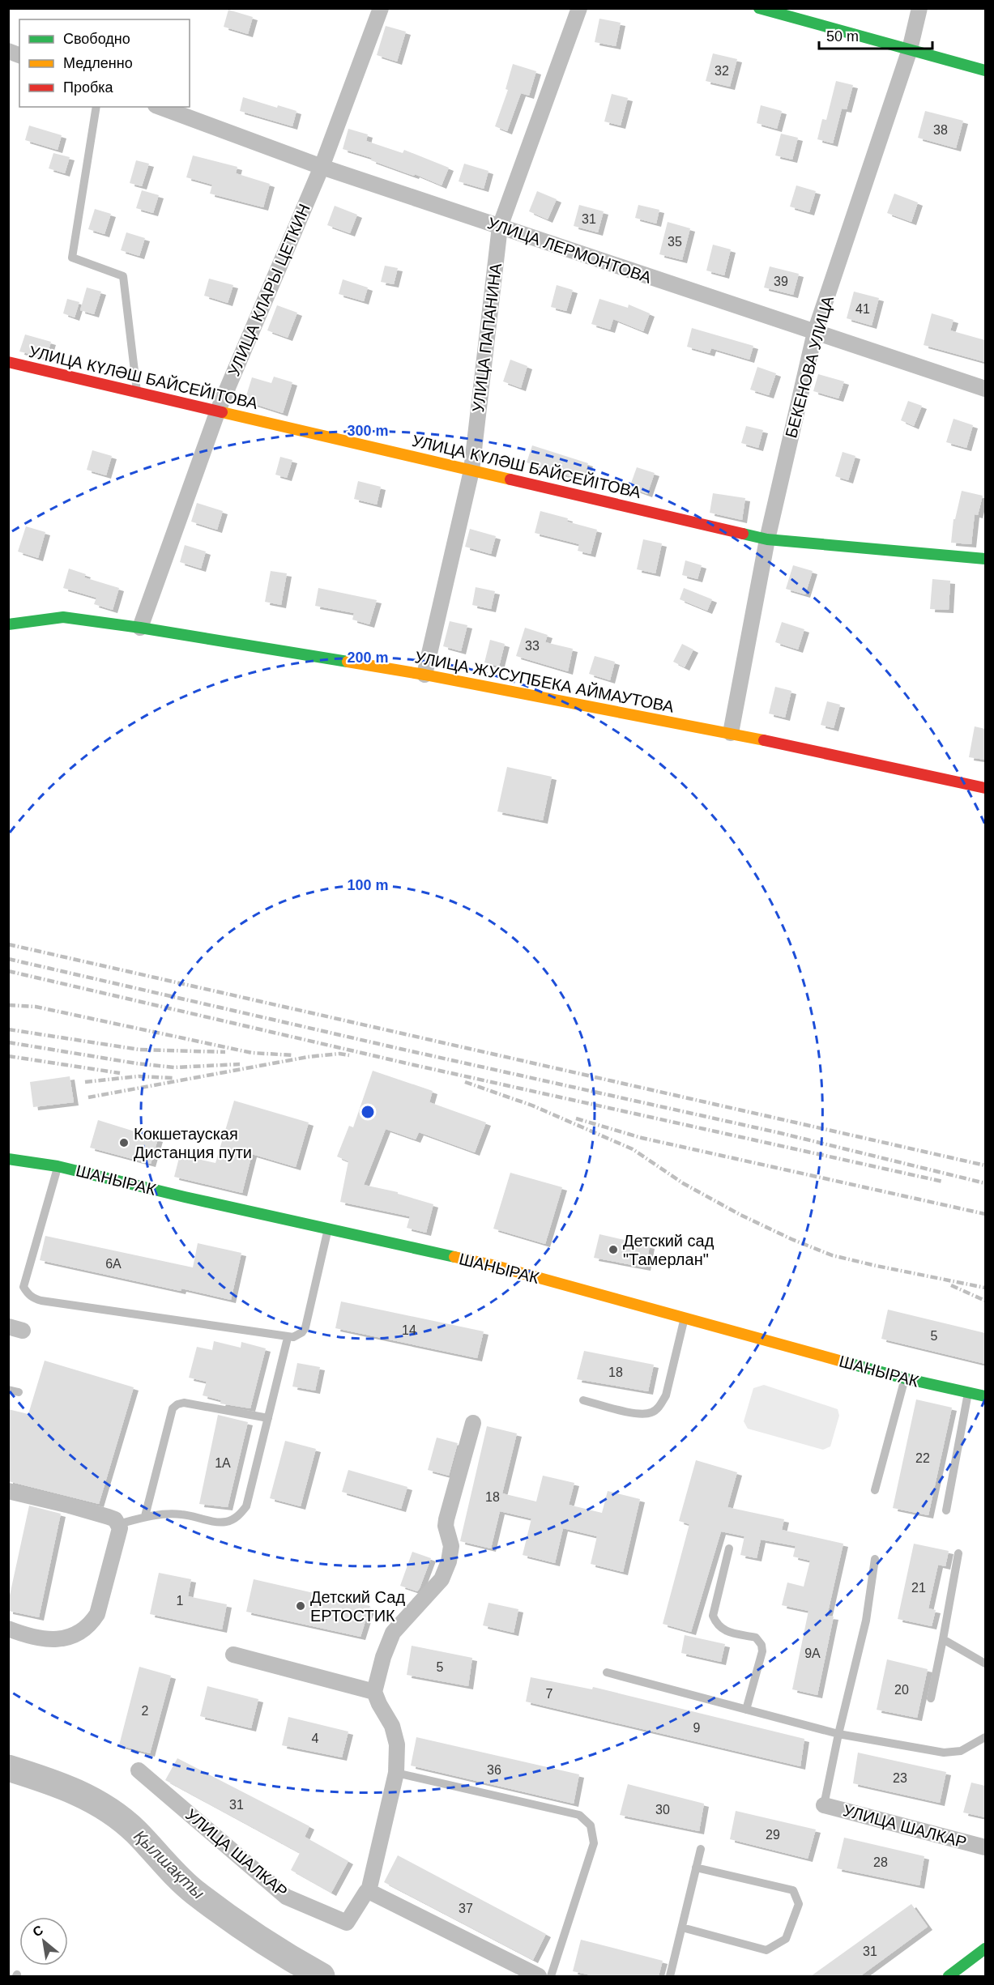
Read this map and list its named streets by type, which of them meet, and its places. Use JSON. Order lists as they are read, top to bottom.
{
  "streets": {
    "street": [
      "УЛИЦА ЛЕРМОНТОВА",
      "УЛИЦА КЛАРЫ ЦЕТКИН",
      "УЛИЦА ПАПАНИНА",
      "БЕКЕНОВА УЛИЦА",
      "УЛИЦА КҮЛӘШ БАЙСЕЙІТОВА",
      "УЛИЦА ЖУСУПБЕКА АЙМАУТОВА",
      "ШАНЫРАК",
      "УЛИЦА ШАЛКАР"
    ]
  },
  "crossings": [
    ["УЛИЦА ЛЕРМОНТОВА", "УЛИЦА КЛАРЫ ЦЕТКИН"],
    ["УЛИЦА ЛЕРМОНТОВА", "УЛИЦА ПАПАНИНА"],
    ["УЛИЦА ЛЕРМОНТОВА", "БЕКЕНОВА УЛИЦА"],
    ["УЛИЦА КЛАРЫ ЦЕТКИН", "УЛИЦА КҮЛӘШ БАЙСЕЙІТОВА"],
    ["УЛИЦА КЛАРЫ ЦЕТКИН", "УЛИЦА ЖУСУПБЕКА АЙМАУТОВА"],
    ["УЛИЦА ПАПАНИНА", "УЛИЦА КҮЛӘШ БАЙСЕЙІТОВА"],
    ["УЛИЦА ПАПАНИНА", "УЛИЦА ЖУСУПБЕКА АЙМАУТОВА"],
    ["БЕКЕНОВА УЛИЦА", "УЛИЦА КҮЛӘШ БАЙСЕЙІТОВА"],
    ["БЕКЕНОВА УЛИЦА", "УЛИЦА ЖУСУПБЕКА АЙМАУТОВА"]
  ],
  "water": ["Қылшақты"],
  "places": ["Кокшетауская Дистанция пути", "Детский сад \"Тамерлан\"", "Детский Сад ЕРТОСТИК"],
  "house_numbers": [
    "32",
    "38",
    "31",
    "35",
    "39",
    "41",
    "33",
    "6А",
    "14",
    "5",
    "18",
    "22",
    "1А",
    "18",
    "21",
    "1",
    "9А",
    "5",
    "20",
    "7",
    "2",
    "9",
    "4",
    "36",
    "23",
    "31",
    "30",
    "29",
    "28",
    "37",
    "31"
  ],
  "legend": ["Свободно", "Медленно", "Пробка"],
  "scale_bar": "50 m",
  "north": "top left",
  "rings": ["300 m", "200 m", "100 m"]
}
